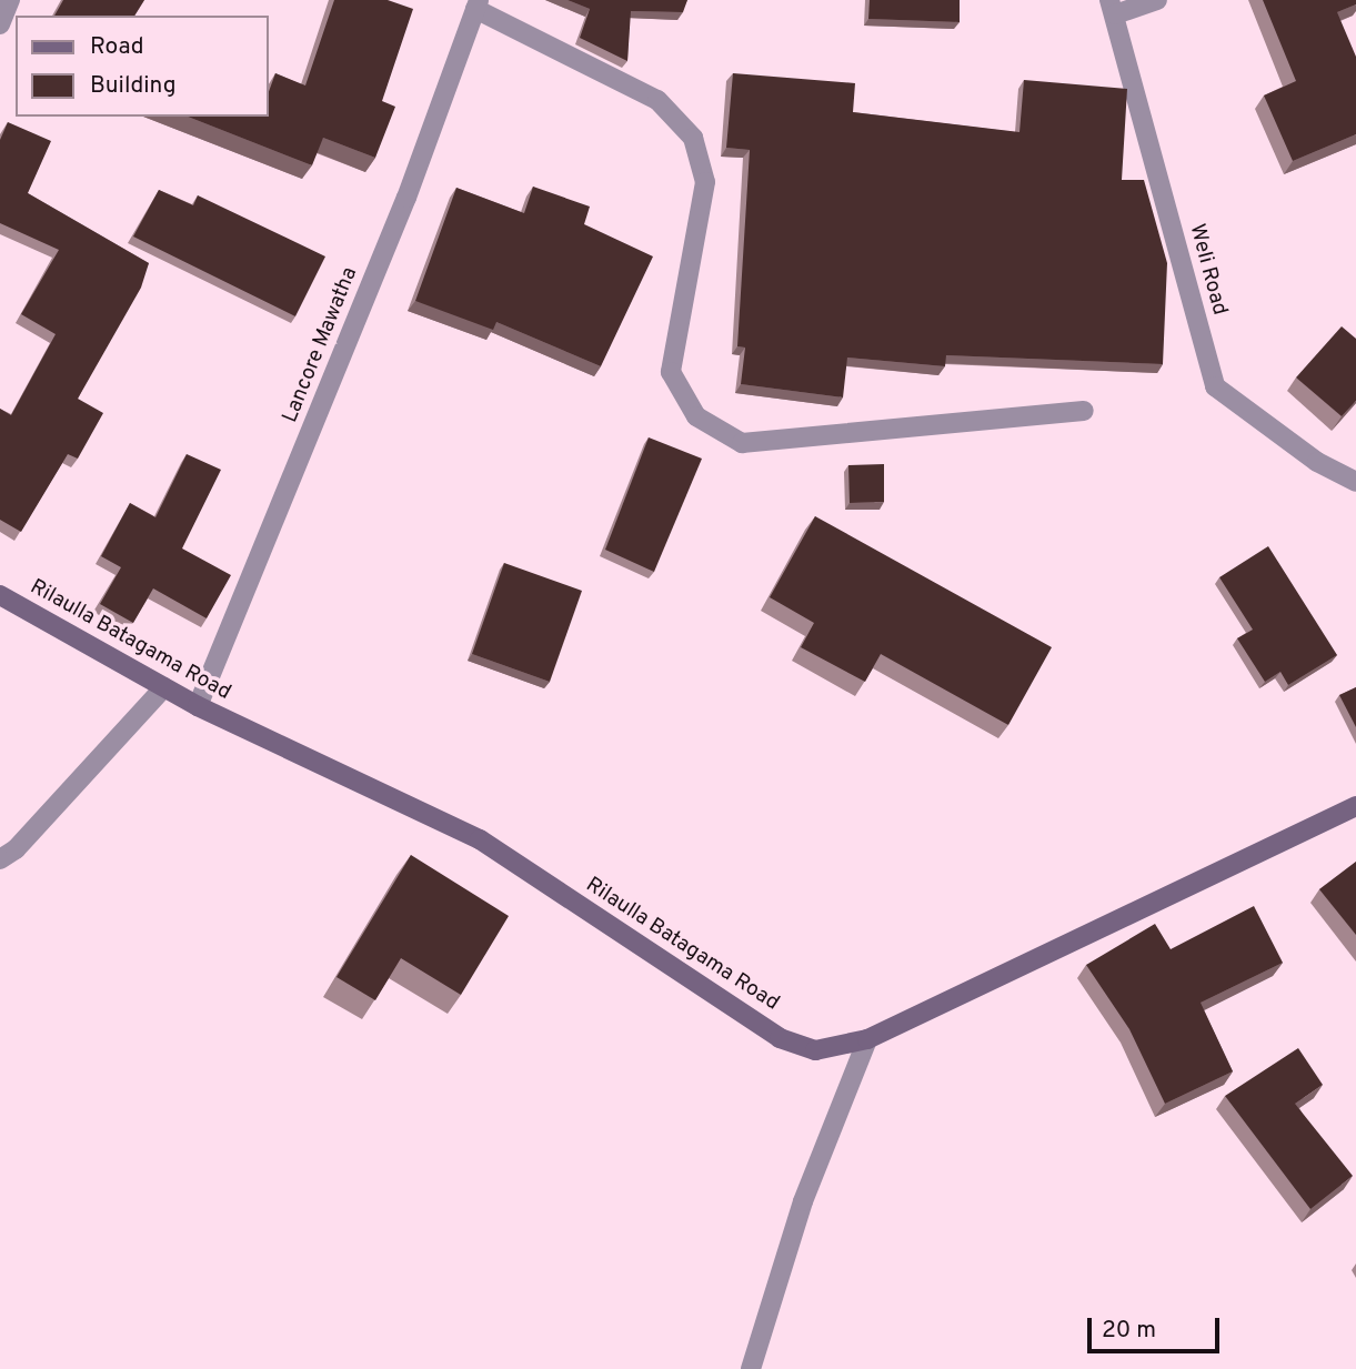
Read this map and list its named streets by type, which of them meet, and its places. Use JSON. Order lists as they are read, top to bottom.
{
  "streets": {
    "street": ["Weli Road", "Lancore Mawatha", "Rilaulla Batagama Road"]
  },
  "crossings": [
    ["Lancore Mawatha", "Rilaulla Batagama Road"]
  ],
  "legend": ["Road", "Building"],
  "scale_bar": "20 m"
}
